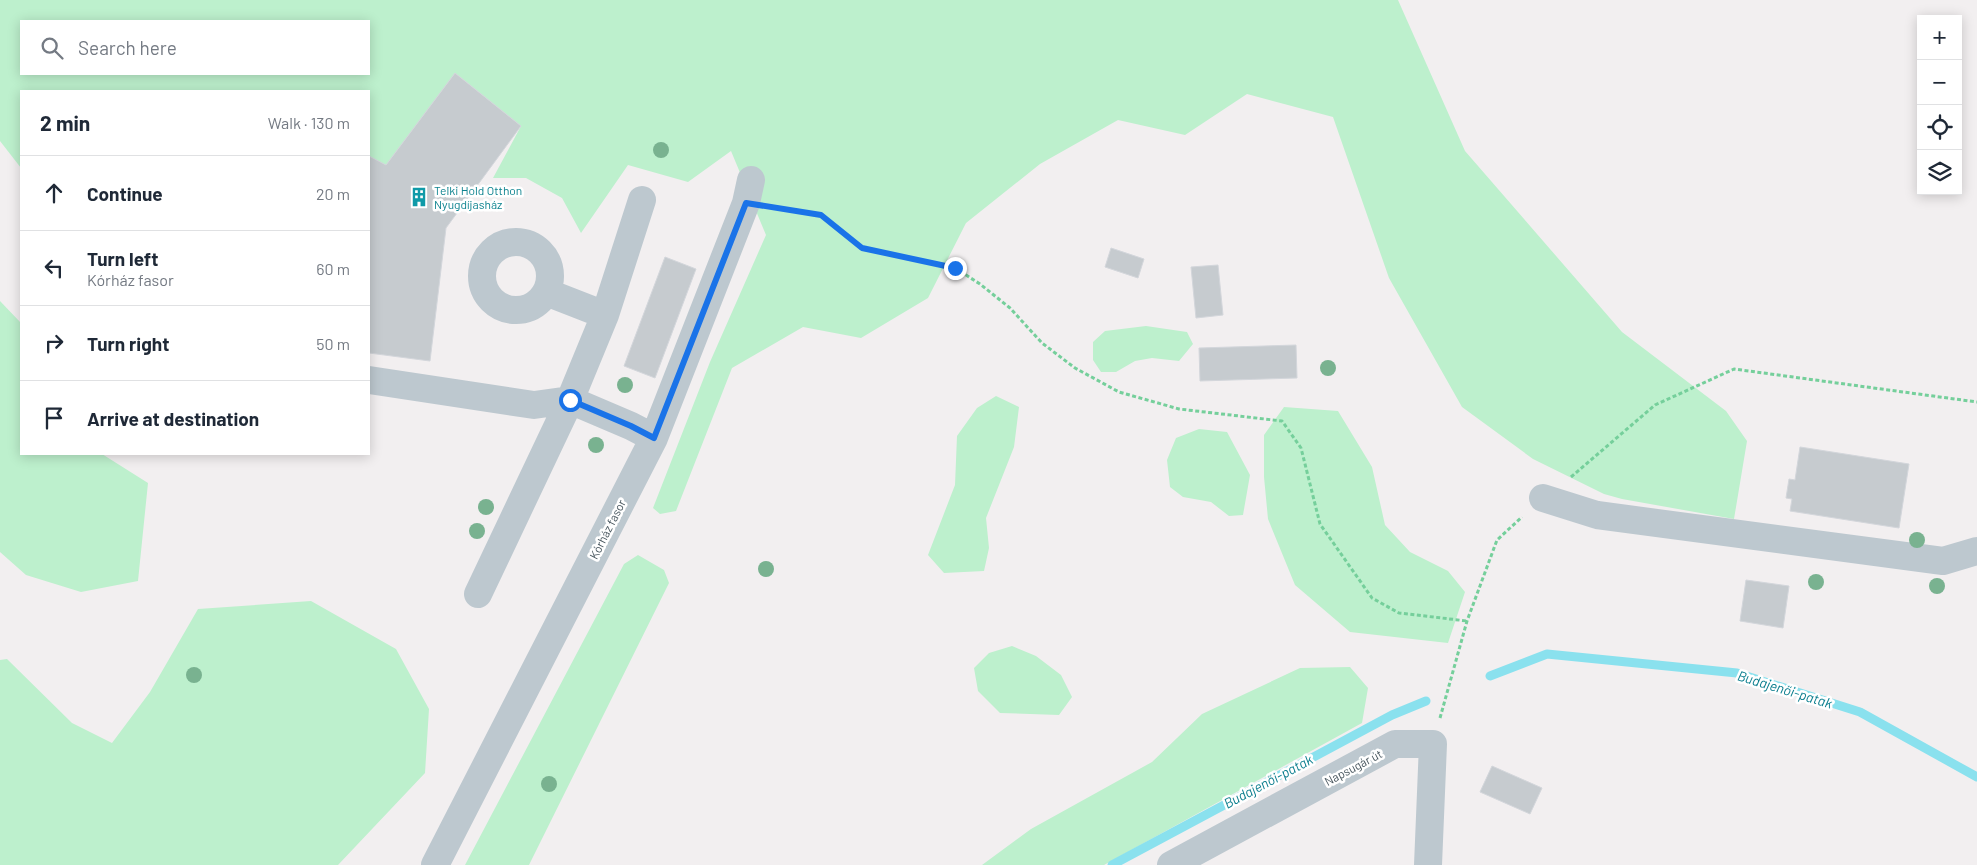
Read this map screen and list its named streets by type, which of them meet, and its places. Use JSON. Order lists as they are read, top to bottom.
{
  "streets": {
    "street": ["Kórház fasor", "Napsugár út"]
  },
  "water": ["Budajenői-patak"],
  "places": {
    "building": ["Telki Hold Otthon Nyugdíjasház"]
  },
  "page": {
    "map_buttons": ["+", "−"],
    "search": "Search here",
    "heading": ["2 min", "Walk · 130 m"],
    "list": [
      ["Continue", "20 m"],
      ["Turn left", "Kórház fasor", "60 m"],
      ["Turn right", "50 m"],
      "Arrive at destination"
    ]
  }
}
